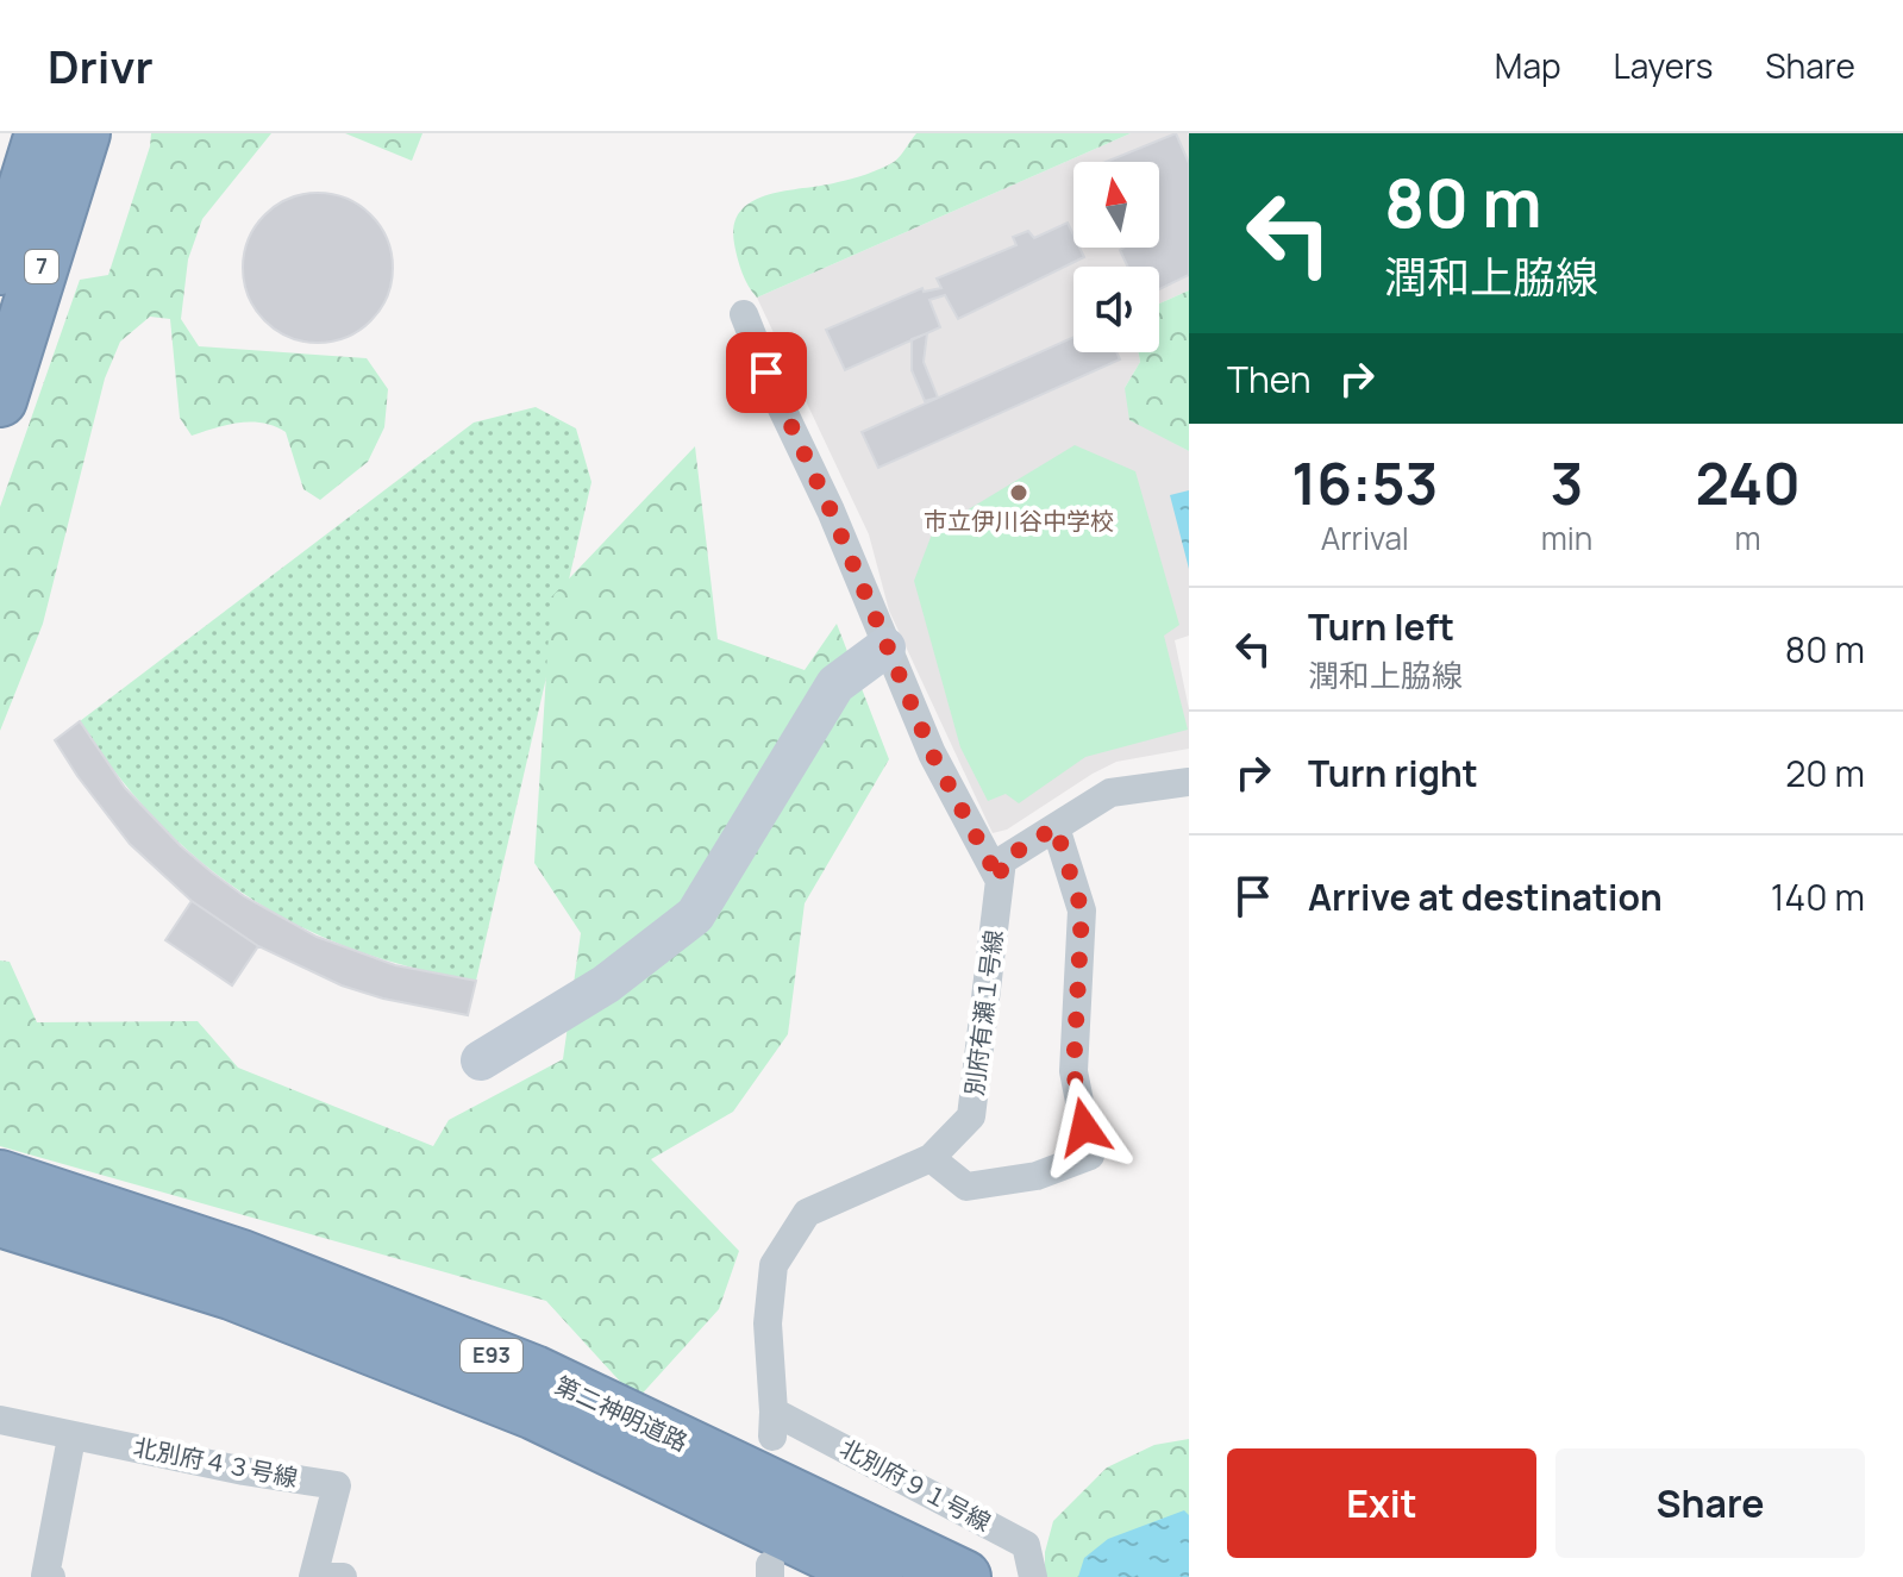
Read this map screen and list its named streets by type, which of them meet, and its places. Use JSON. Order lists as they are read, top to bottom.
{
  "streets": {
    "highway": ["7", "E93", "第二神明道路"],
    "street": ["別府有瀬１号線", "北別府４３号線", "北別府９１号線"]
  },
  "crossings": [
    ["別府有瀬１号線", "北別府９１号線"]
  ],
  "places": ["市立伊川谷中学校"],
  "north": "top",
  "page": {
    "header": "Drivr",
    "nav": ["Map", "Layers", "Share"],
    "turn": ["80 m", "潤和上脇線"],
    "then": "Then",
    "eta": [
      "16:53",
      "Arrival",
      "3",
      "min",
      "240",
      "m"
    ],
    "list": [
      {
        "name": "Turn left",
        "note": "潤和上脇線",
        "value": "80 m"
      },
      {
        "name": "Turn right",
        "value": "20 m"
      },
      {
        "name": "Arrive at destination",
        "value": "140 m"
      }
    ],
    "buttons": ["Exit", "Share"]
  }
}
